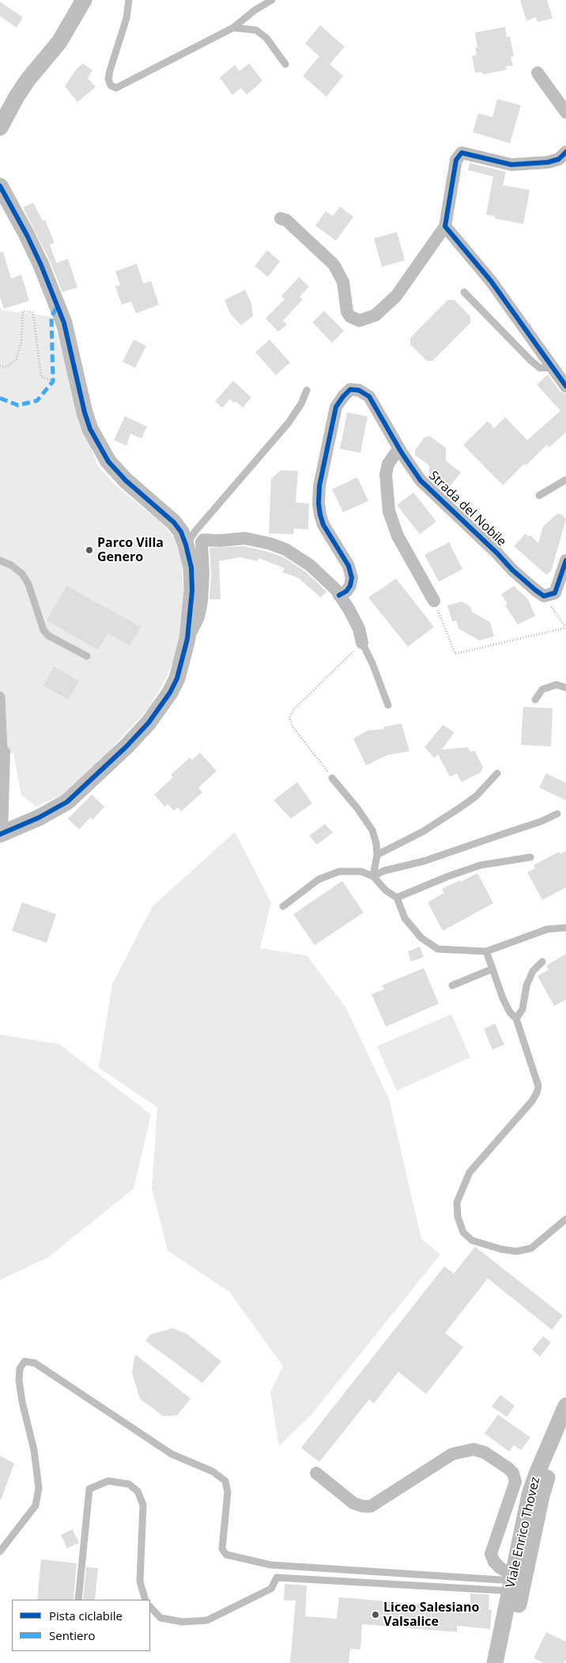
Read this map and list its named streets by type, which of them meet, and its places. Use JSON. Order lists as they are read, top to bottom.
{
  "streets": {
    "street": ["Strada del Nobile", "Viale Enrico Thovez"]
  },
  "places": ["Parco Villa Genero", "Liceo Salesiano Valsalice"],
  "legend": ["Pista ciclabile", "Sentiero"]
}
